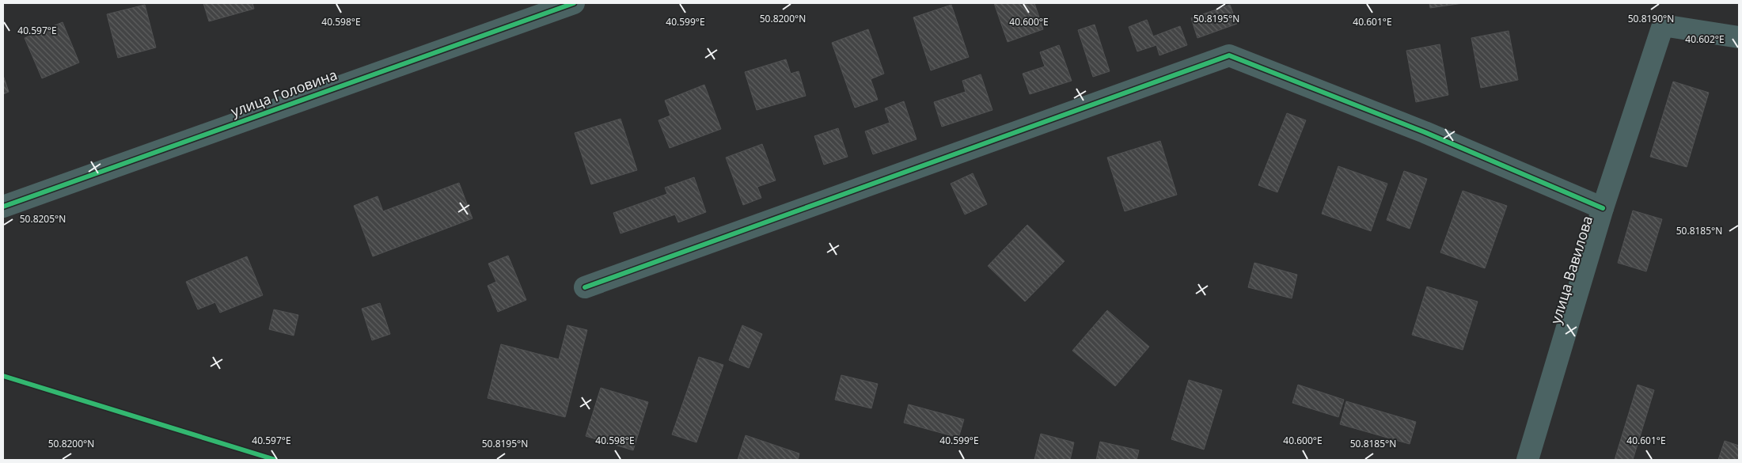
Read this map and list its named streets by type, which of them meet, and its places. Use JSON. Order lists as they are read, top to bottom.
{
  "streets": {
    "street": ["улица Головина", "улица Вавилова"]
  },
  "coordinates": [
    "50.8200°N",
    "50.8195°N",
    "50.8190°N",
    "40.600°E",
    "40.601°E",
    "40.598°E",
    "40.599°E",
    "40.597°E",
    "40.602°E",
    "50.8205°N",
    "50.8185°N"
  ]
}
